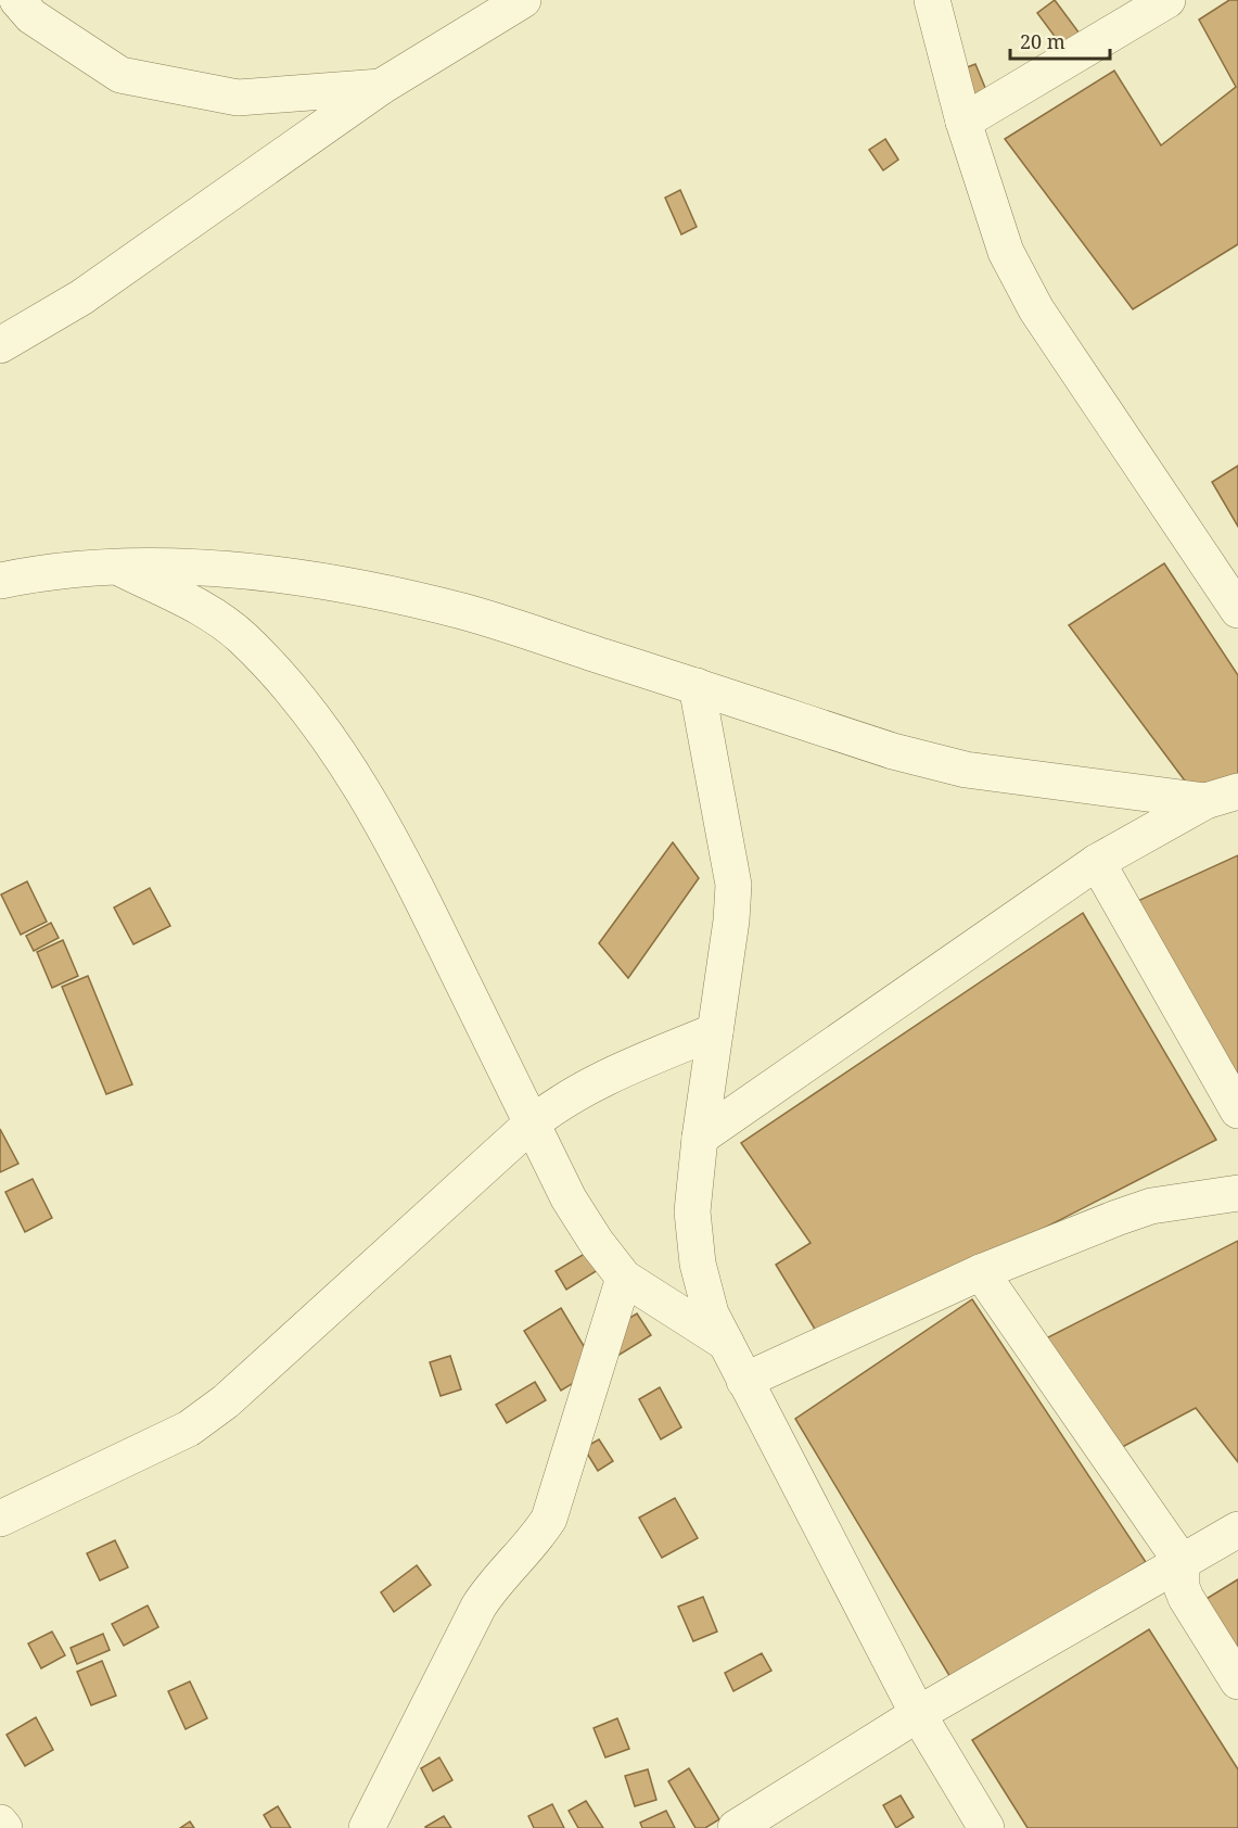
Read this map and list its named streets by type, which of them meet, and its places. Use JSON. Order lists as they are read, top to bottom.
{
  "scale_bar": "20 m"
}
